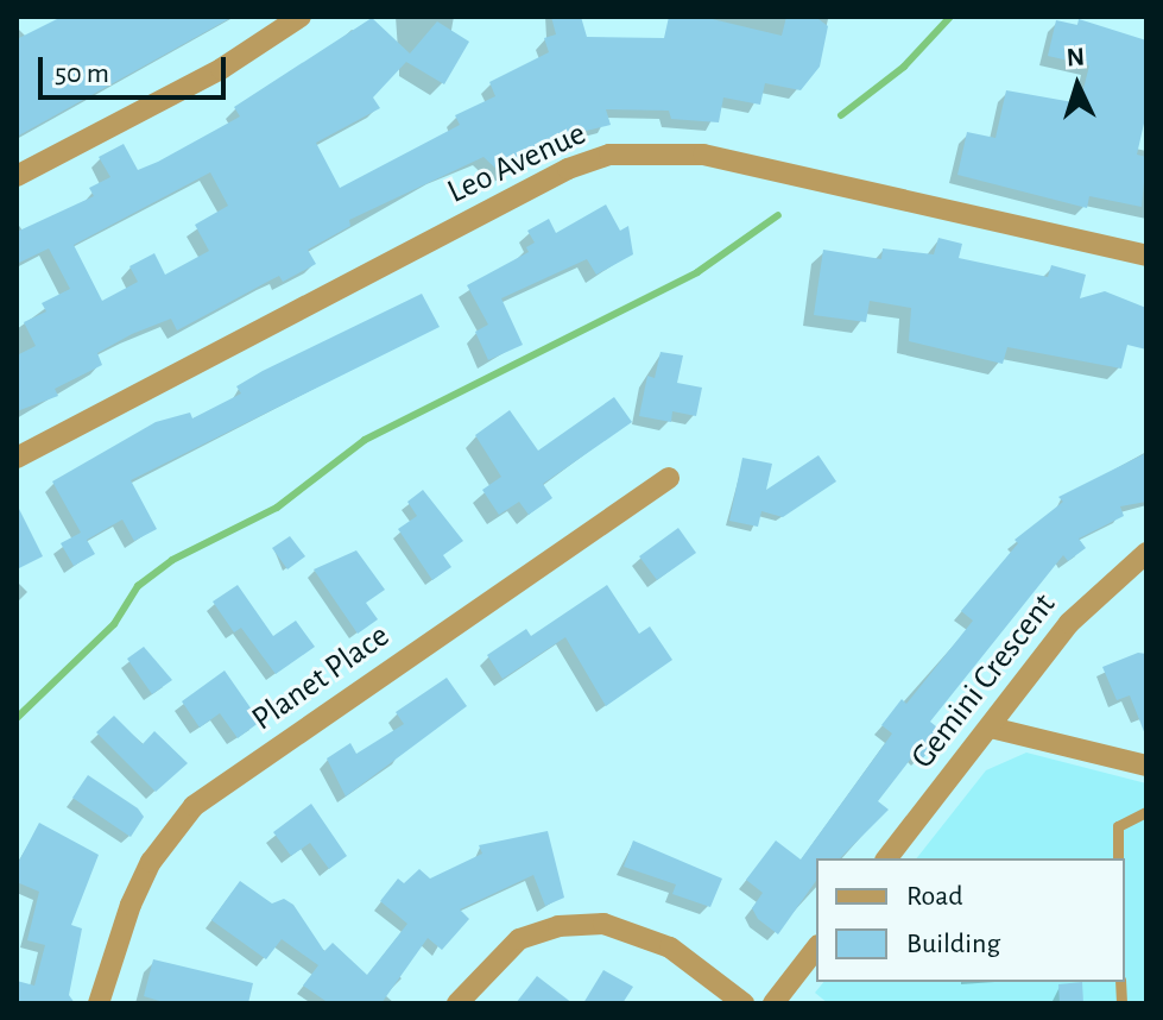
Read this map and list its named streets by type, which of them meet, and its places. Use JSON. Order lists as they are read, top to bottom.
{
  "streets": {
    "street": ["Leo Avenue", "Planet Place", "Gemini Crescent"]
  },
  "legend": ["Road", "Building"],
  "scale_bar": "50 m",
  "north": "top"
}
